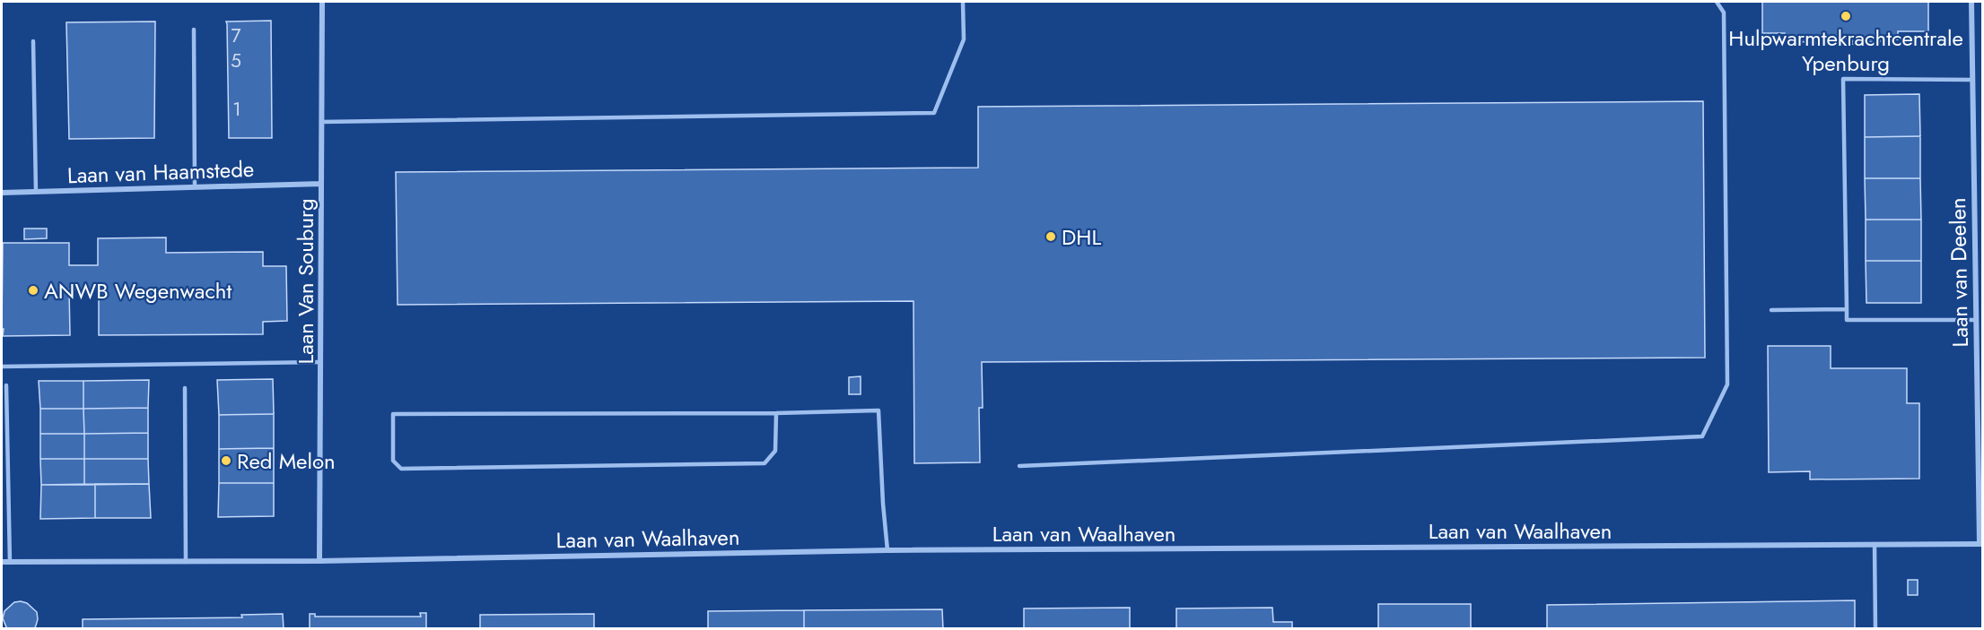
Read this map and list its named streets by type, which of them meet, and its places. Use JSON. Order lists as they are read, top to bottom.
{
  "streets": {
    "street": [
      "Laan van Haamstede",
      "Laan van Deelen",
      "Laan Van Souburg",
      "Laan van Waalhaven"
    ]
  },
  "crossings": [
    ["Laan van Haamstede", "Laan Van Souburg"],
    ["Laan van Deelen", "Laan van Waalhaven"],
    ["Laan Van Souburg", "Laan van Waalhaven"]
  ],
  "places": [
    "Hulpwarmtekrachtcentrale Ypenburg",
    "DHL",
    "ANWB Wegenwacht",
    "Red Melon"
  ],
  "house_numbers": ["7", "5", "1"]
}
